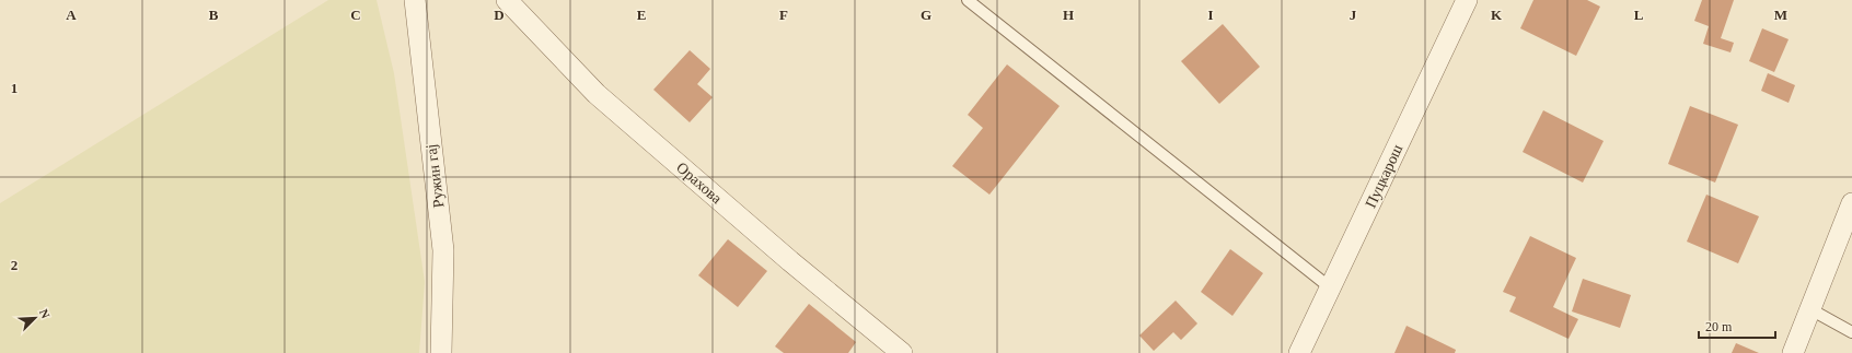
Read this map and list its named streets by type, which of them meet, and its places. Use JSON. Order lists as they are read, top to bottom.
{
  "streets": {
    "street": ["Ружин гај", "Пуцкарош", "Орахова"]
  },
  "scale_bar": "20 m",
  "north": "top right",
  "grid": {
    "columns": [
      "A",
      "B",
      "C",
      "D",
      "E",
      "F",
      "G",
      "H",
      "I",
      "J",
      "K",
      "L",
      "M"
    ],
    "rows": ["1", "2"]
  }
}
